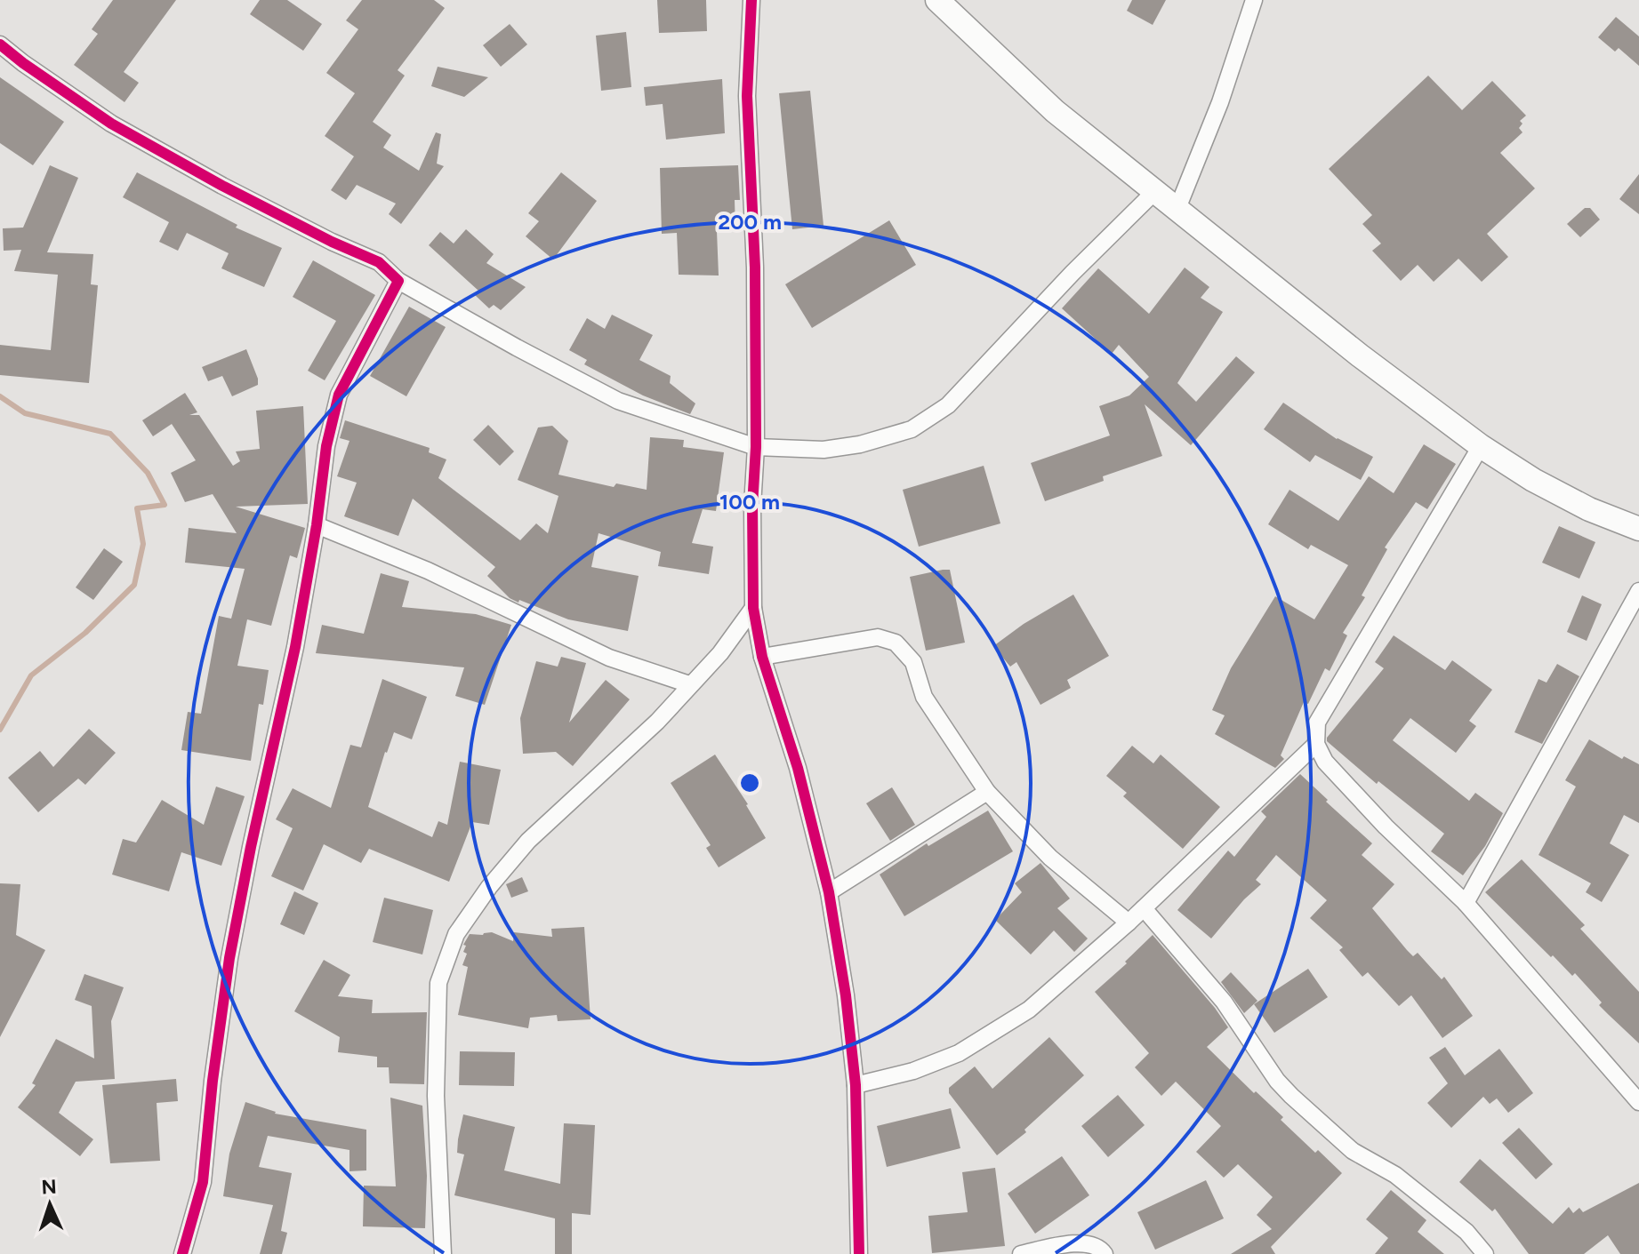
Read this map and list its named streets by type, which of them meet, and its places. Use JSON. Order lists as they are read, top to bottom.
{
  "north": "top",
  "rings": ["200 m", "100 m"]
}
